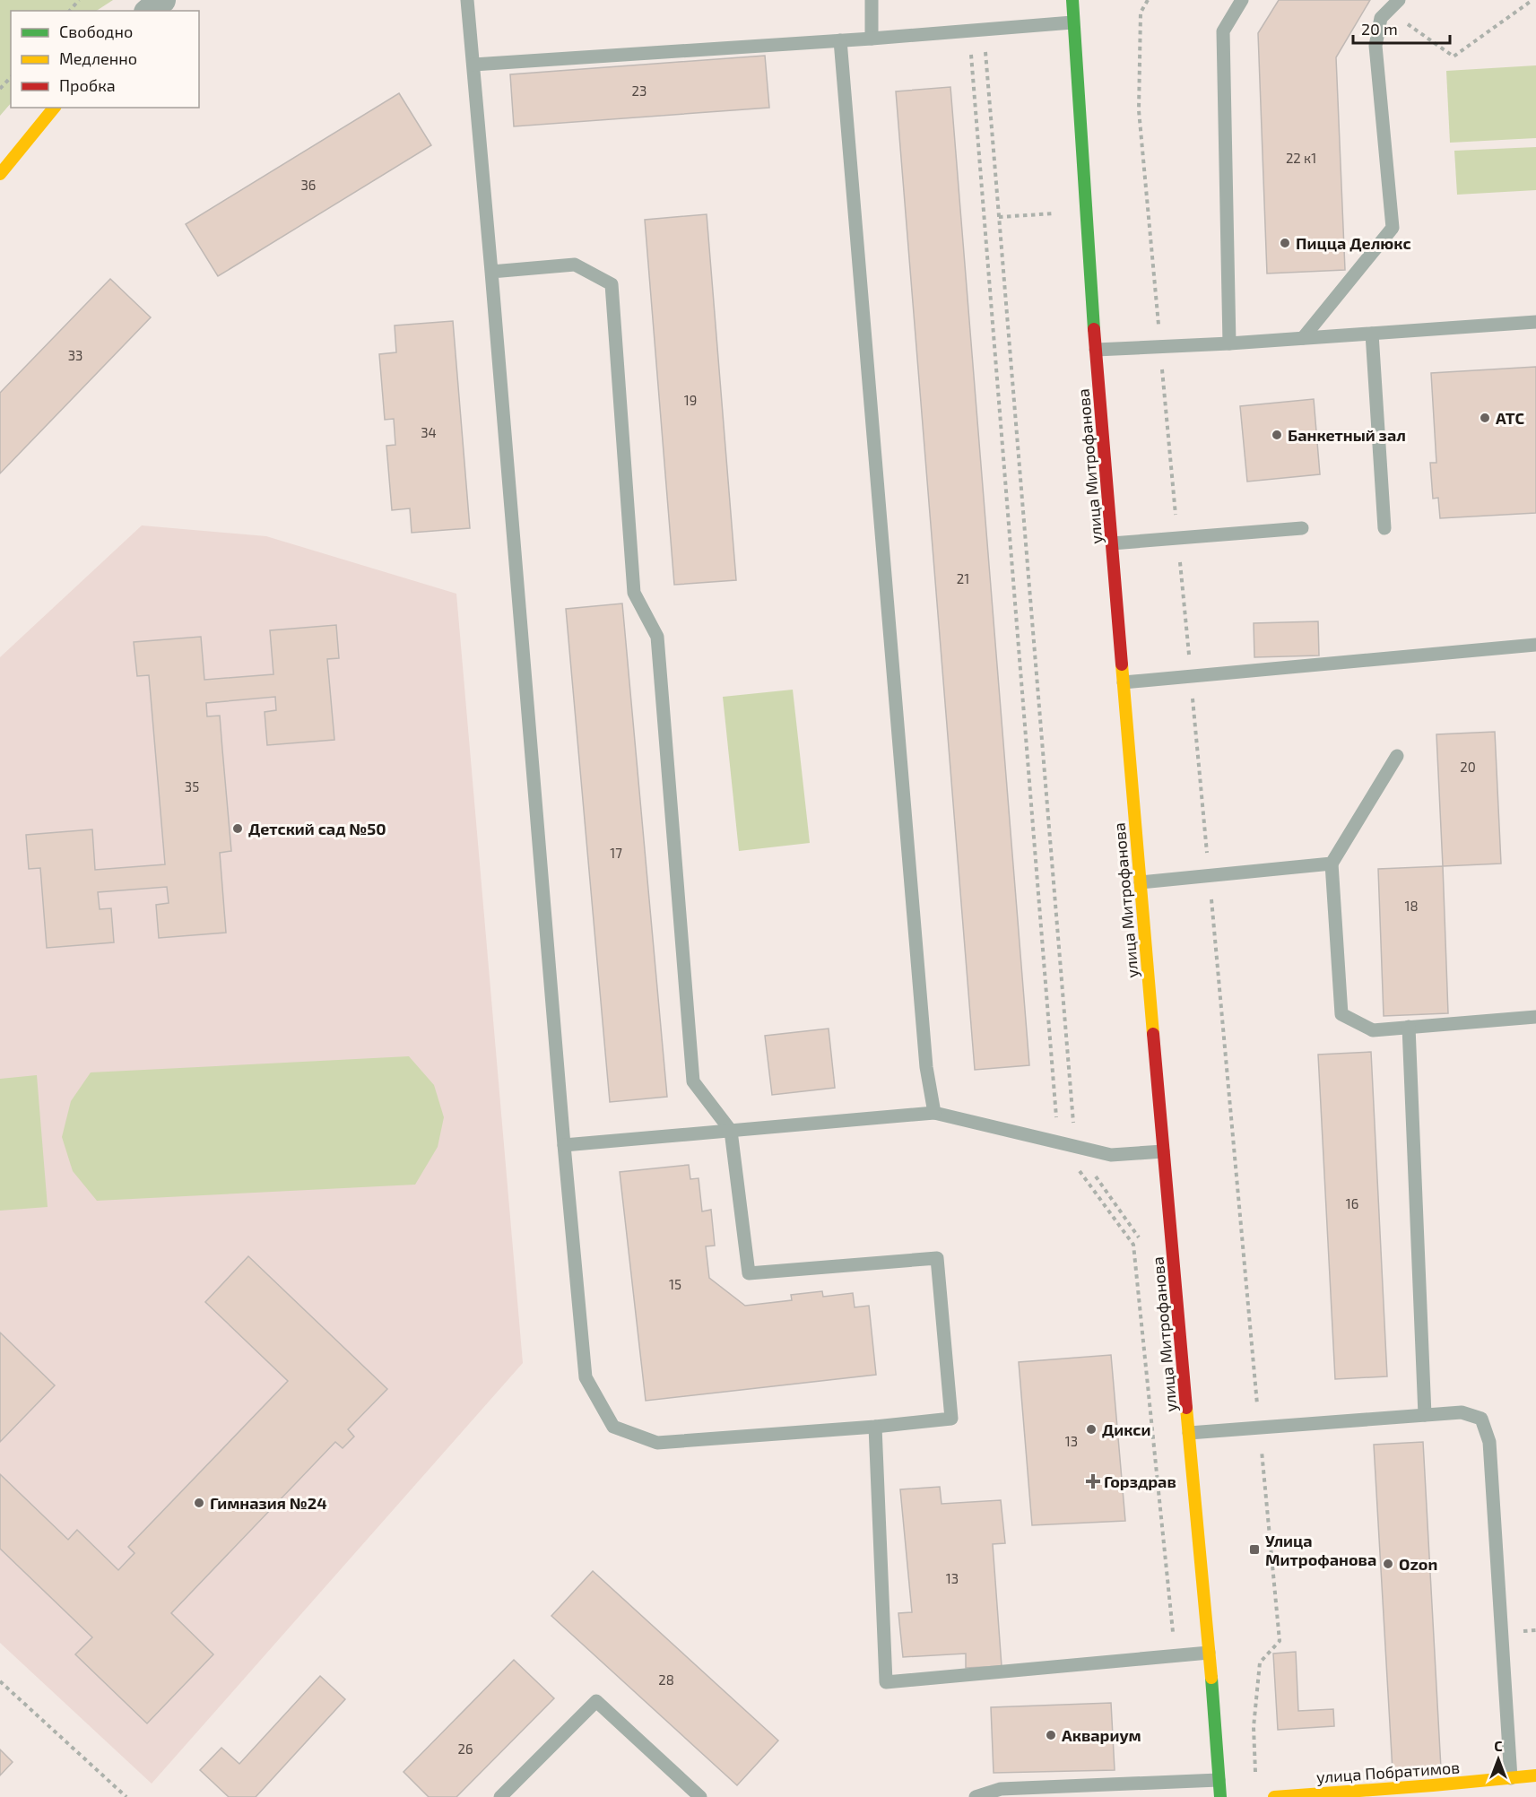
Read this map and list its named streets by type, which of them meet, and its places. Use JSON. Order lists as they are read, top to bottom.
{
  "streets": {
    "main road": ["улица Митрофанова", "улица Побратимов"]
  },
  "places": {
    "other": [
      "Пицца Делюкс",
      "АТС",
      "Банкетный зал",
      "Детский сад №50",
      "Дикси",
      "Гимназия №24",
      "Ozon",
      "Аквариум"
    ],
    "health": ["Горздрав"],
    "transit": ["Улица Митрофанова"]
  },
  "house_numbers": [
    "23",
    "22 к1",
    "36",
    "33",
    "19",
    "34",
    "21",
    "20",
    "35",
    "17",
    "18",
    "16",
    "15",
    "13",
    "13",
    "28",
    "26"
  ],
  "legend": ["Свободно", "Медленно", "Пробка"],
  "scale_bar": "20 m",
  "north": "top"
}
